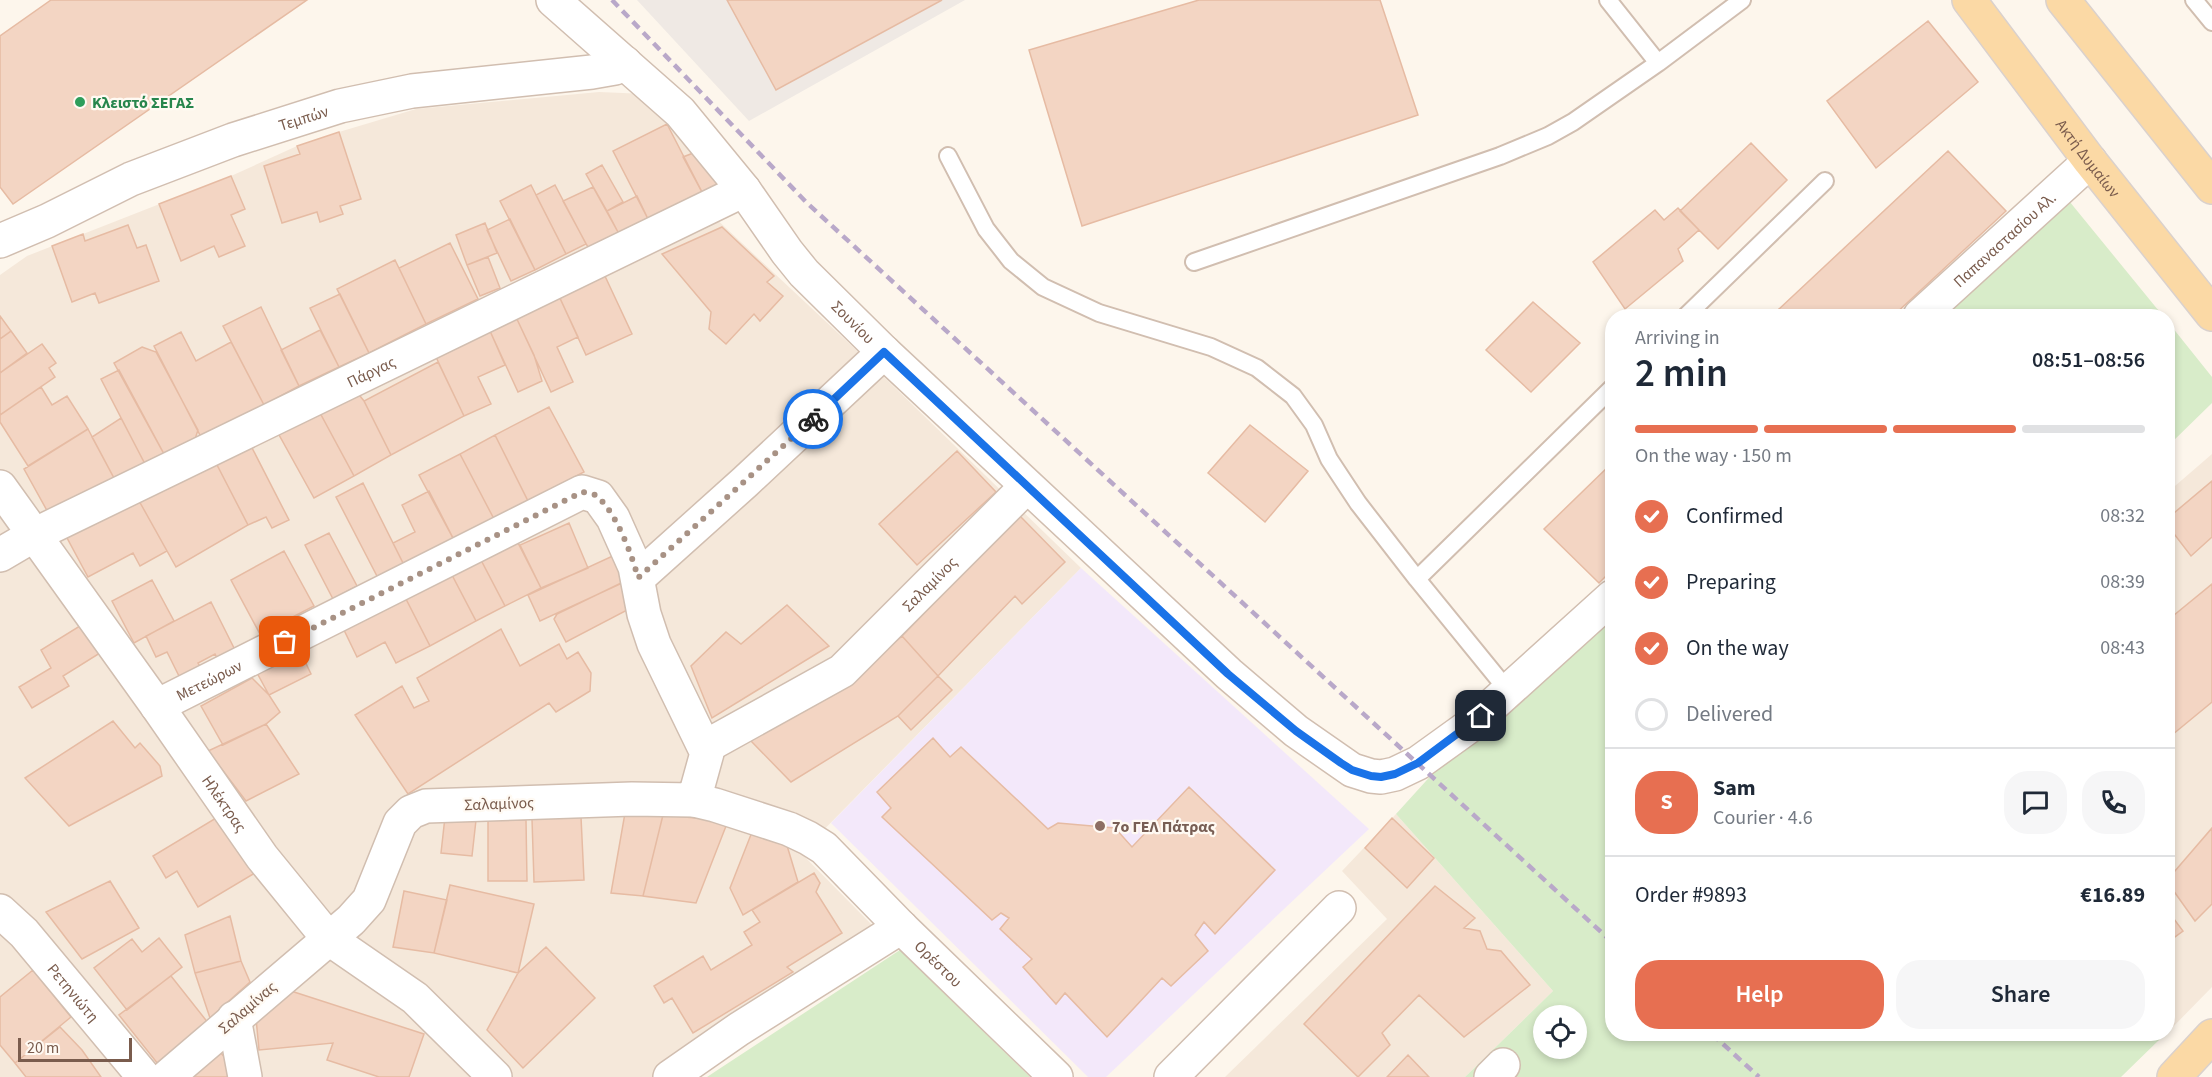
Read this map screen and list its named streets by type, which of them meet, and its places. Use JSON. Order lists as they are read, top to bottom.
{
  "streets": {
    "main road": ["Ακτή Δυμαίων"],
    "street": [
      "Τεμπών",
      "Παπαναστασίου Αλ.",
      "Σουνίου",
      "Πάργας",
      "Σαλαμίνος",
      "Μετεώρων",
      "Ηλέκτρας",
      "Ορέστου",
      "Ρετηνιώτη",
      "Σαλαμίνας"
    ]
  },
  "crossings": [
    ["Τεμπών", "Σουνίου"],
    ["Ακτή Δυμαίων", "Παπαναστασίου Αλ."],
    ["Σουνίου", "Πάργας"],
    ["Σουνίου", "Σαλαμίνος"],
    ["Πάργας", "Ηλέκτρας"],
    ["Σαλαμίνος", "Ηλέκτρας"],
    ["Σαλαμίνος", "Ορέστου"],
    ["Σαλαμίνος", "Σαλαμίνας"],
    ["Μετεώρων", "Ηλέκτρας"],
    ["Ηλέκτρας", "Σαλαμίνας"]
  ],
  "places": ["Κλειστό ΣΕΓΑΣ", "7ο ΓΕΛ Πάτρας"],
  "scale_bar": "20 m",
  "page": {
    "heading": ["2 min", "Arriving in", "08:51–08:56"],
    "panel": [
      "Sam",
      "Courier · 4.6",
      "Order #9893",
      "€16.89"
    ],
    "bar": "On the way · 150 m",
    "list": [
      ["Confirmed", "08:32"],
      ["Preparing", "08:39"],
      ["On the way", "08:43"],
      "Delivered"
    ],
    "round": "S",
    "buttons": ["Help", "Share"],
    "scale": "20 m"
  }
}
